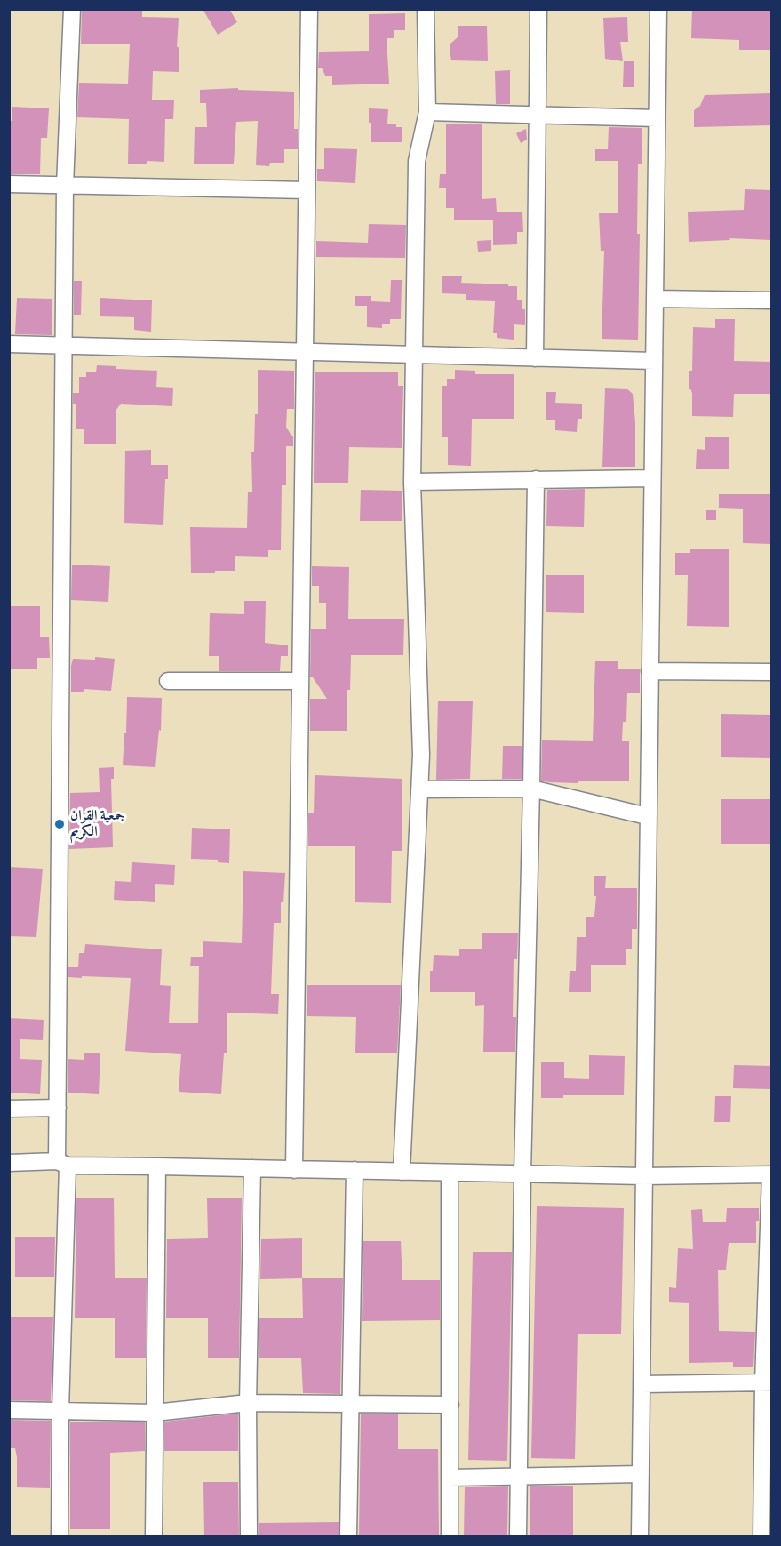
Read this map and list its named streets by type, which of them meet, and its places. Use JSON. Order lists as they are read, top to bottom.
{
  "places": ["جمعية القران الكريم"]
}
